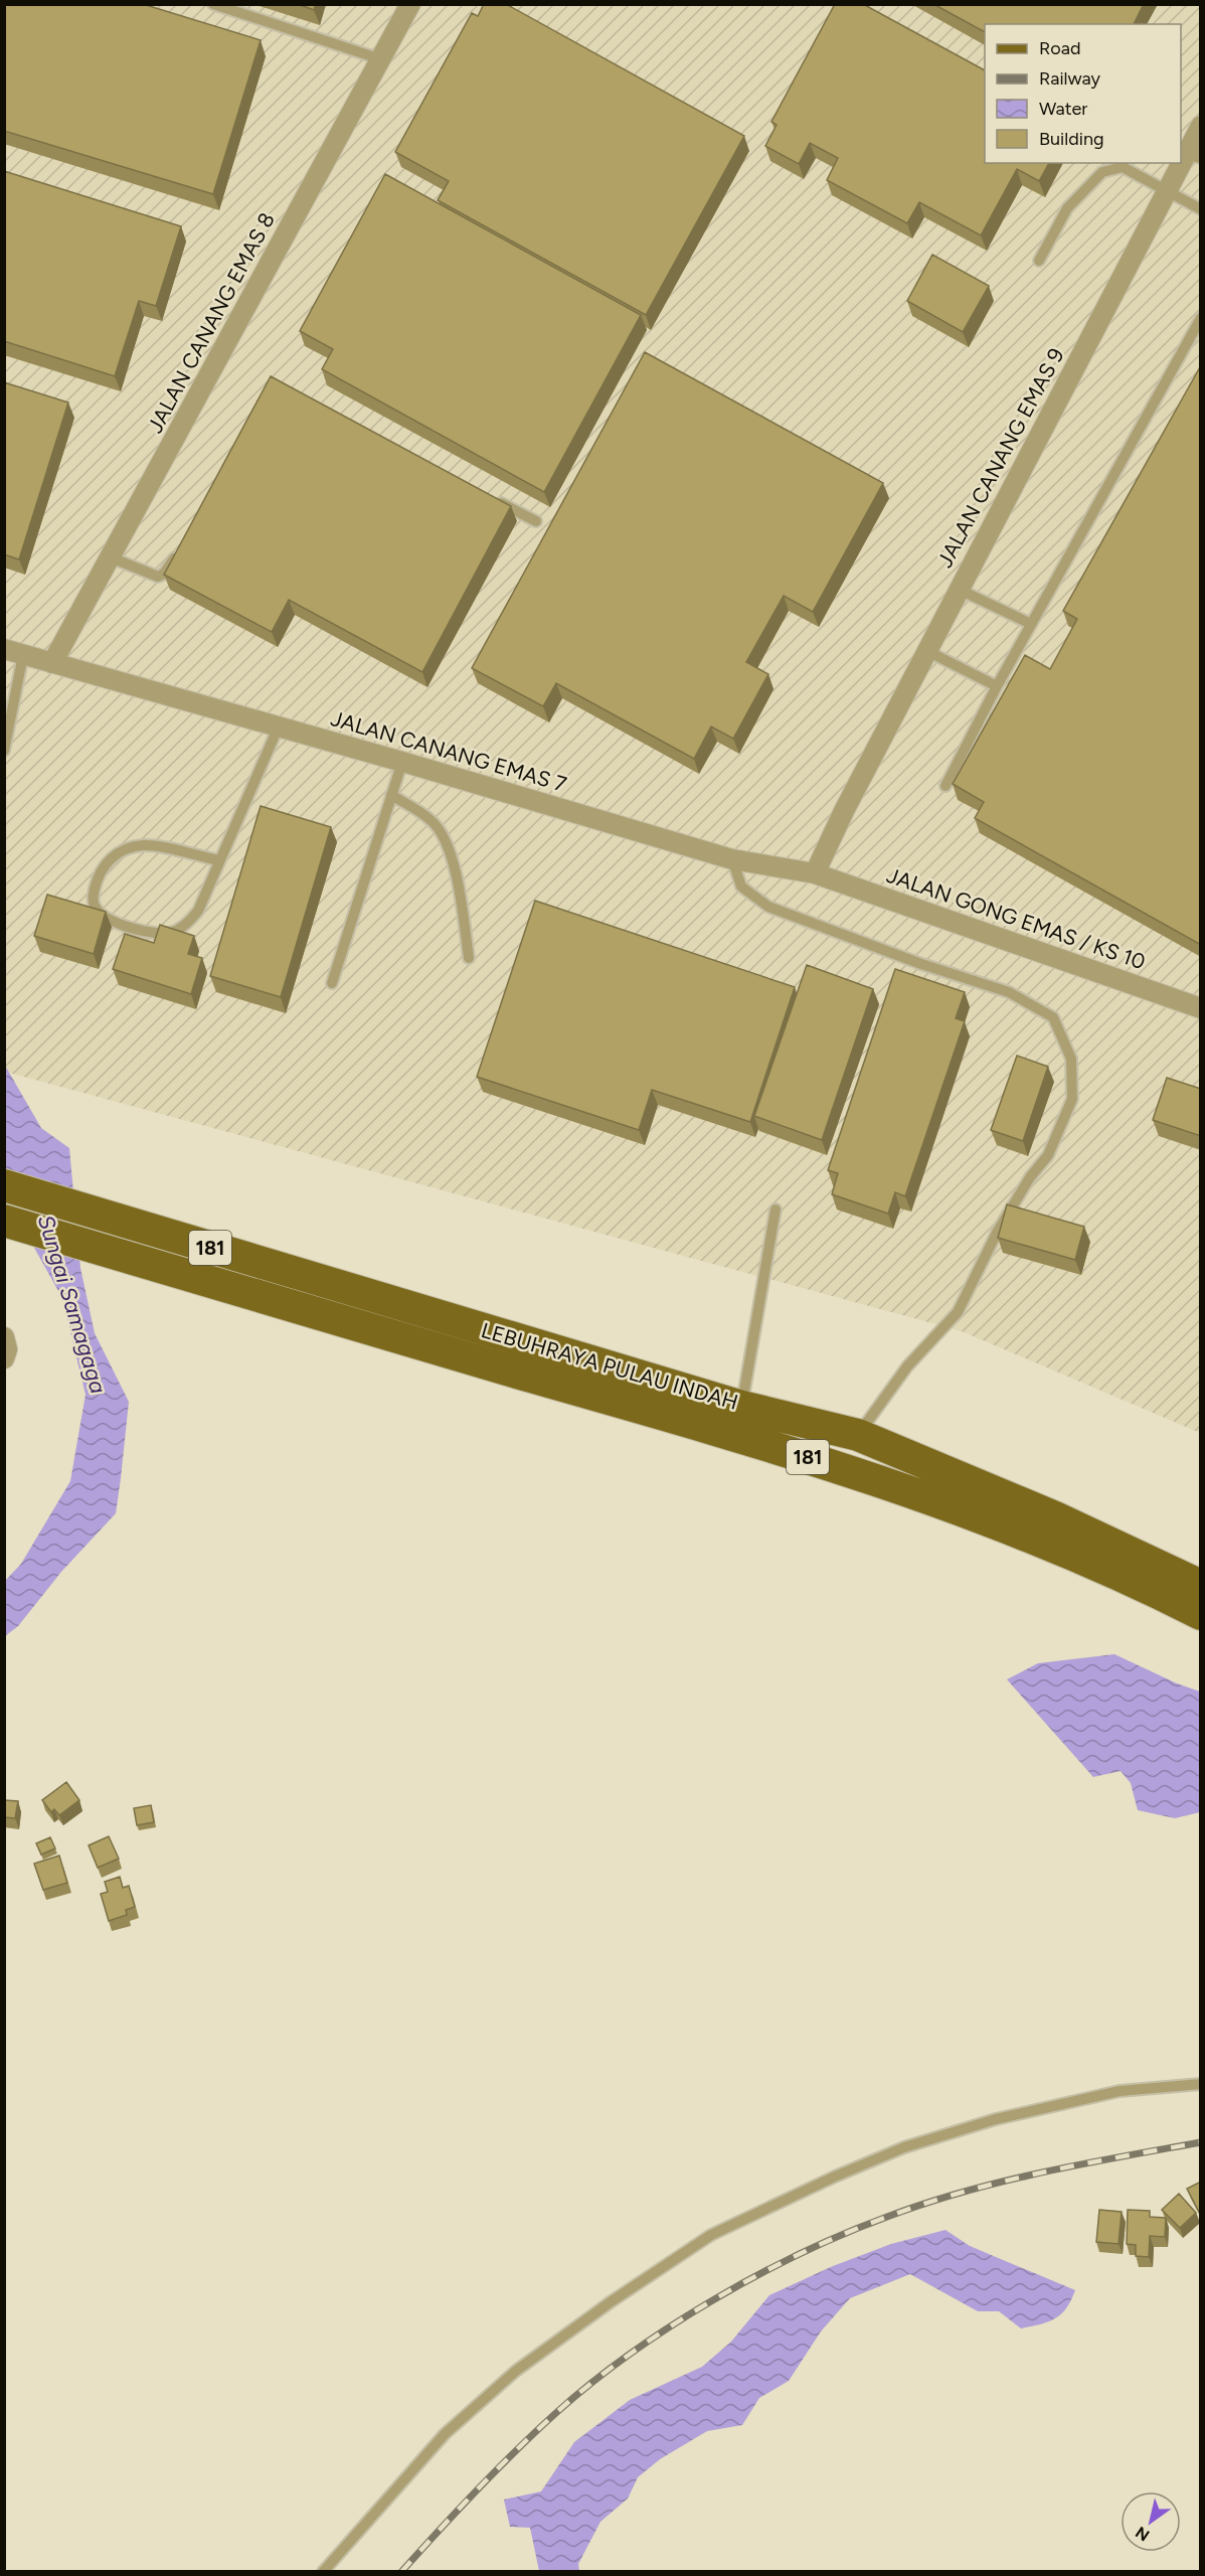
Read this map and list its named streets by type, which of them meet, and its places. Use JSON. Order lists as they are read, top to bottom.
{
  "streets": {
    "main road": ["181", "LEBUHRAYA PULAU INDAH"],
    "street": [
      "JALAN CANANG EMAS 8",
      "JALAN CANANG EMAS 9",
      "JALAN CANANG EMAS 7",
      "JALAN GONG EMAS / KS 10"
    ]
  },
  "crossings": [
    ["JALAN CANANG EMAS 8", "JALAN CANANG EMAS 7"],
    ["JALAN CANANG EMAS 9", "JALAN CANANG EMAS 7"],
    ["JALAN CANANG EMAS 9", "JALAN GONG EMAS / KS 10"],
    ["JALAN CANANG EMAS 7", "JALAN GONG EMAS / KS 10"]
  ],
  "water": ["Sungai Samagaga"],
  "legend": [
    "Road",
    "Railway",
    "Water",
    "Building"
  ],
  "north": "bottom left"
}
